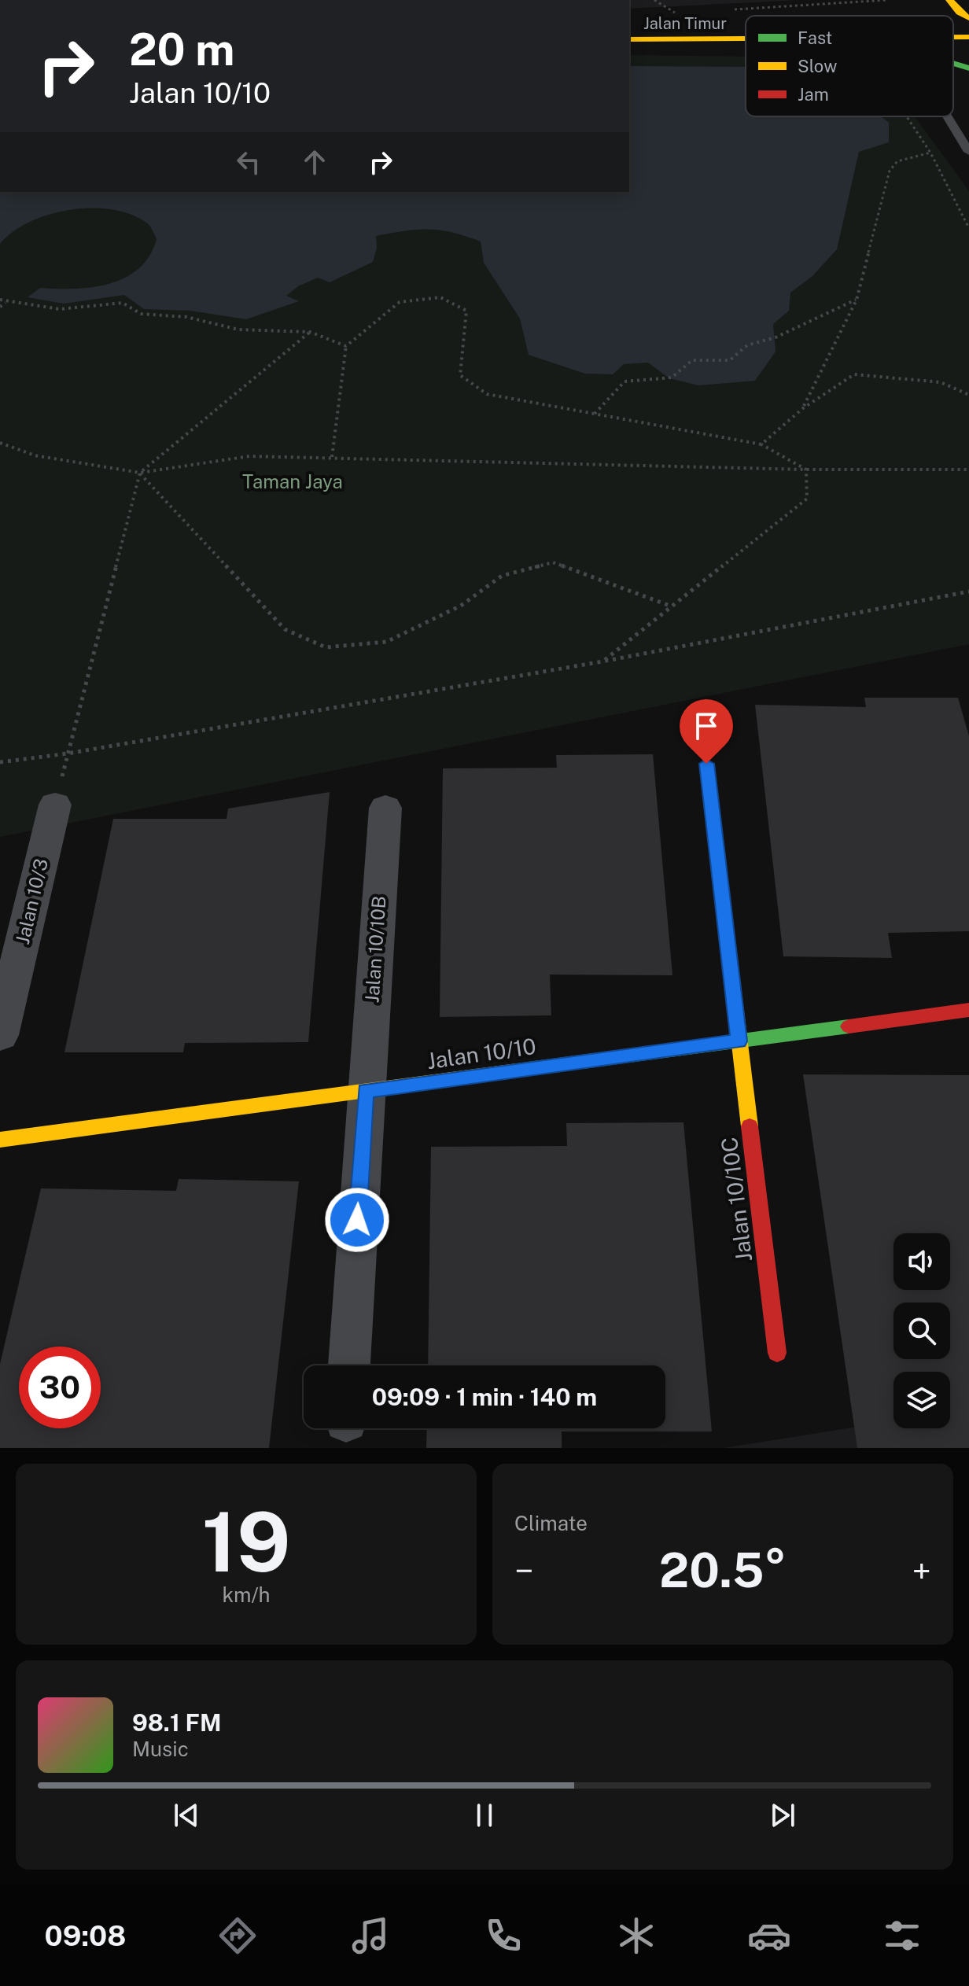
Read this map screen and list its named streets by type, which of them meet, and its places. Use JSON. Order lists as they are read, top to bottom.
{
  "streets": {
    "main road": ["Jalan Timur", "Jalan 10/10", "Jalan 10/10C"],
    "street": ["Jalan 10/3", "Jalan 10/10B"]
  },
  "crossings": [
    ["Jalan 10/10B", "Jalan 10/10"],
    ["Jalan 10/10", "Jalan 10/10C"]
  ],
  "parks": ["Taman Jaya"],
  "legend": ["Fast", "Slow", "Jam"],
  "page": {
    "turn": ["20 m", "Jalan 10/10"],
    "limit": "30",
    "trip": "09:09 · 1 min · 140 m",
    "tile": [
      ["19", "km/h"],
      "Climate"
    ],
    "heat": ["−", "20.5°", "+"],
    "song": ["98.1 FM", "Music"],
    "tabs": "09:08"
  }
}
